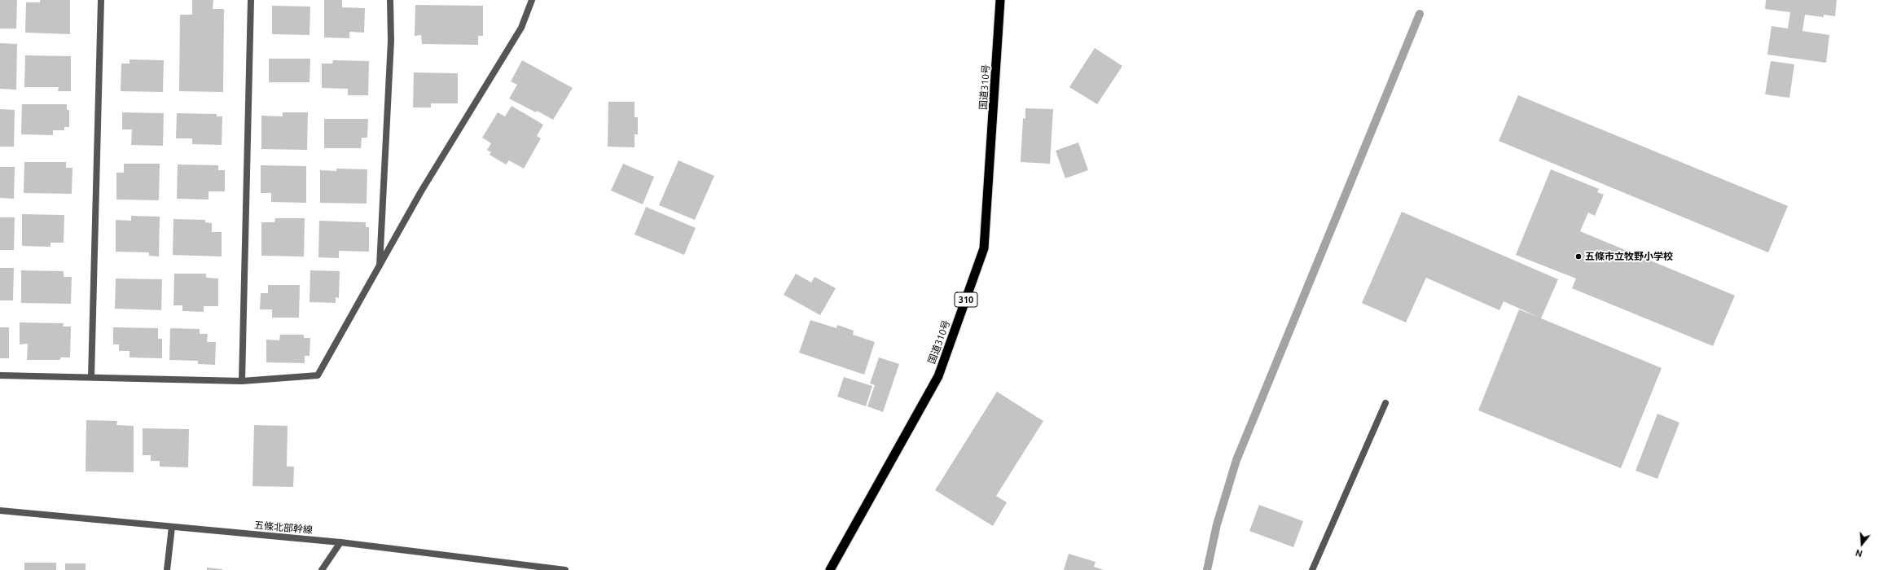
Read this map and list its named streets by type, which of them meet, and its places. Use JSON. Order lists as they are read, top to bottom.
{
  "streets": {
    "highway": ["国道310号", "310"],
    "street": ["五條北部幹線"]
  },
  "places": ["五條市立牧野小学校"],
  "north": "bottom"
}
